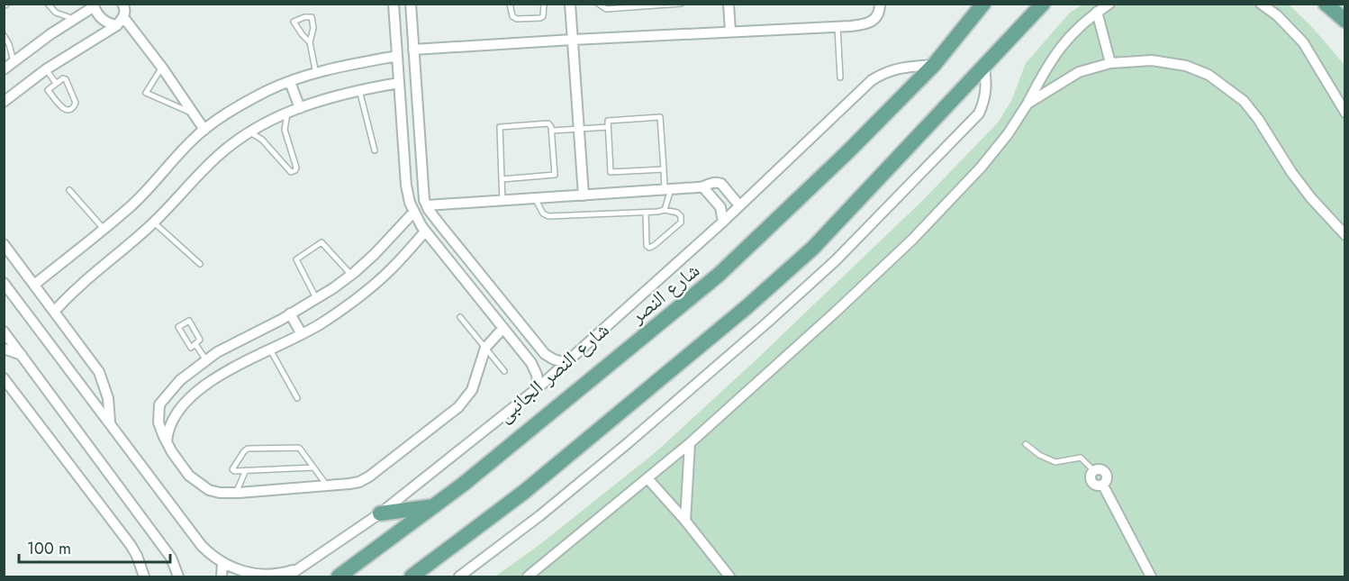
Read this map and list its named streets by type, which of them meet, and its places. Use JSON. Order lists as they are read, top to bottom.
{
  "streets": {
    "main road": ["شارع النصر"],
    "street": ["شارع النصر الجانبى"]
  },
  "crossings": [
    ["شارع النصر", "شارع النصر الجانبى"]
  ],
  "scale_bar": "100 m"
}
